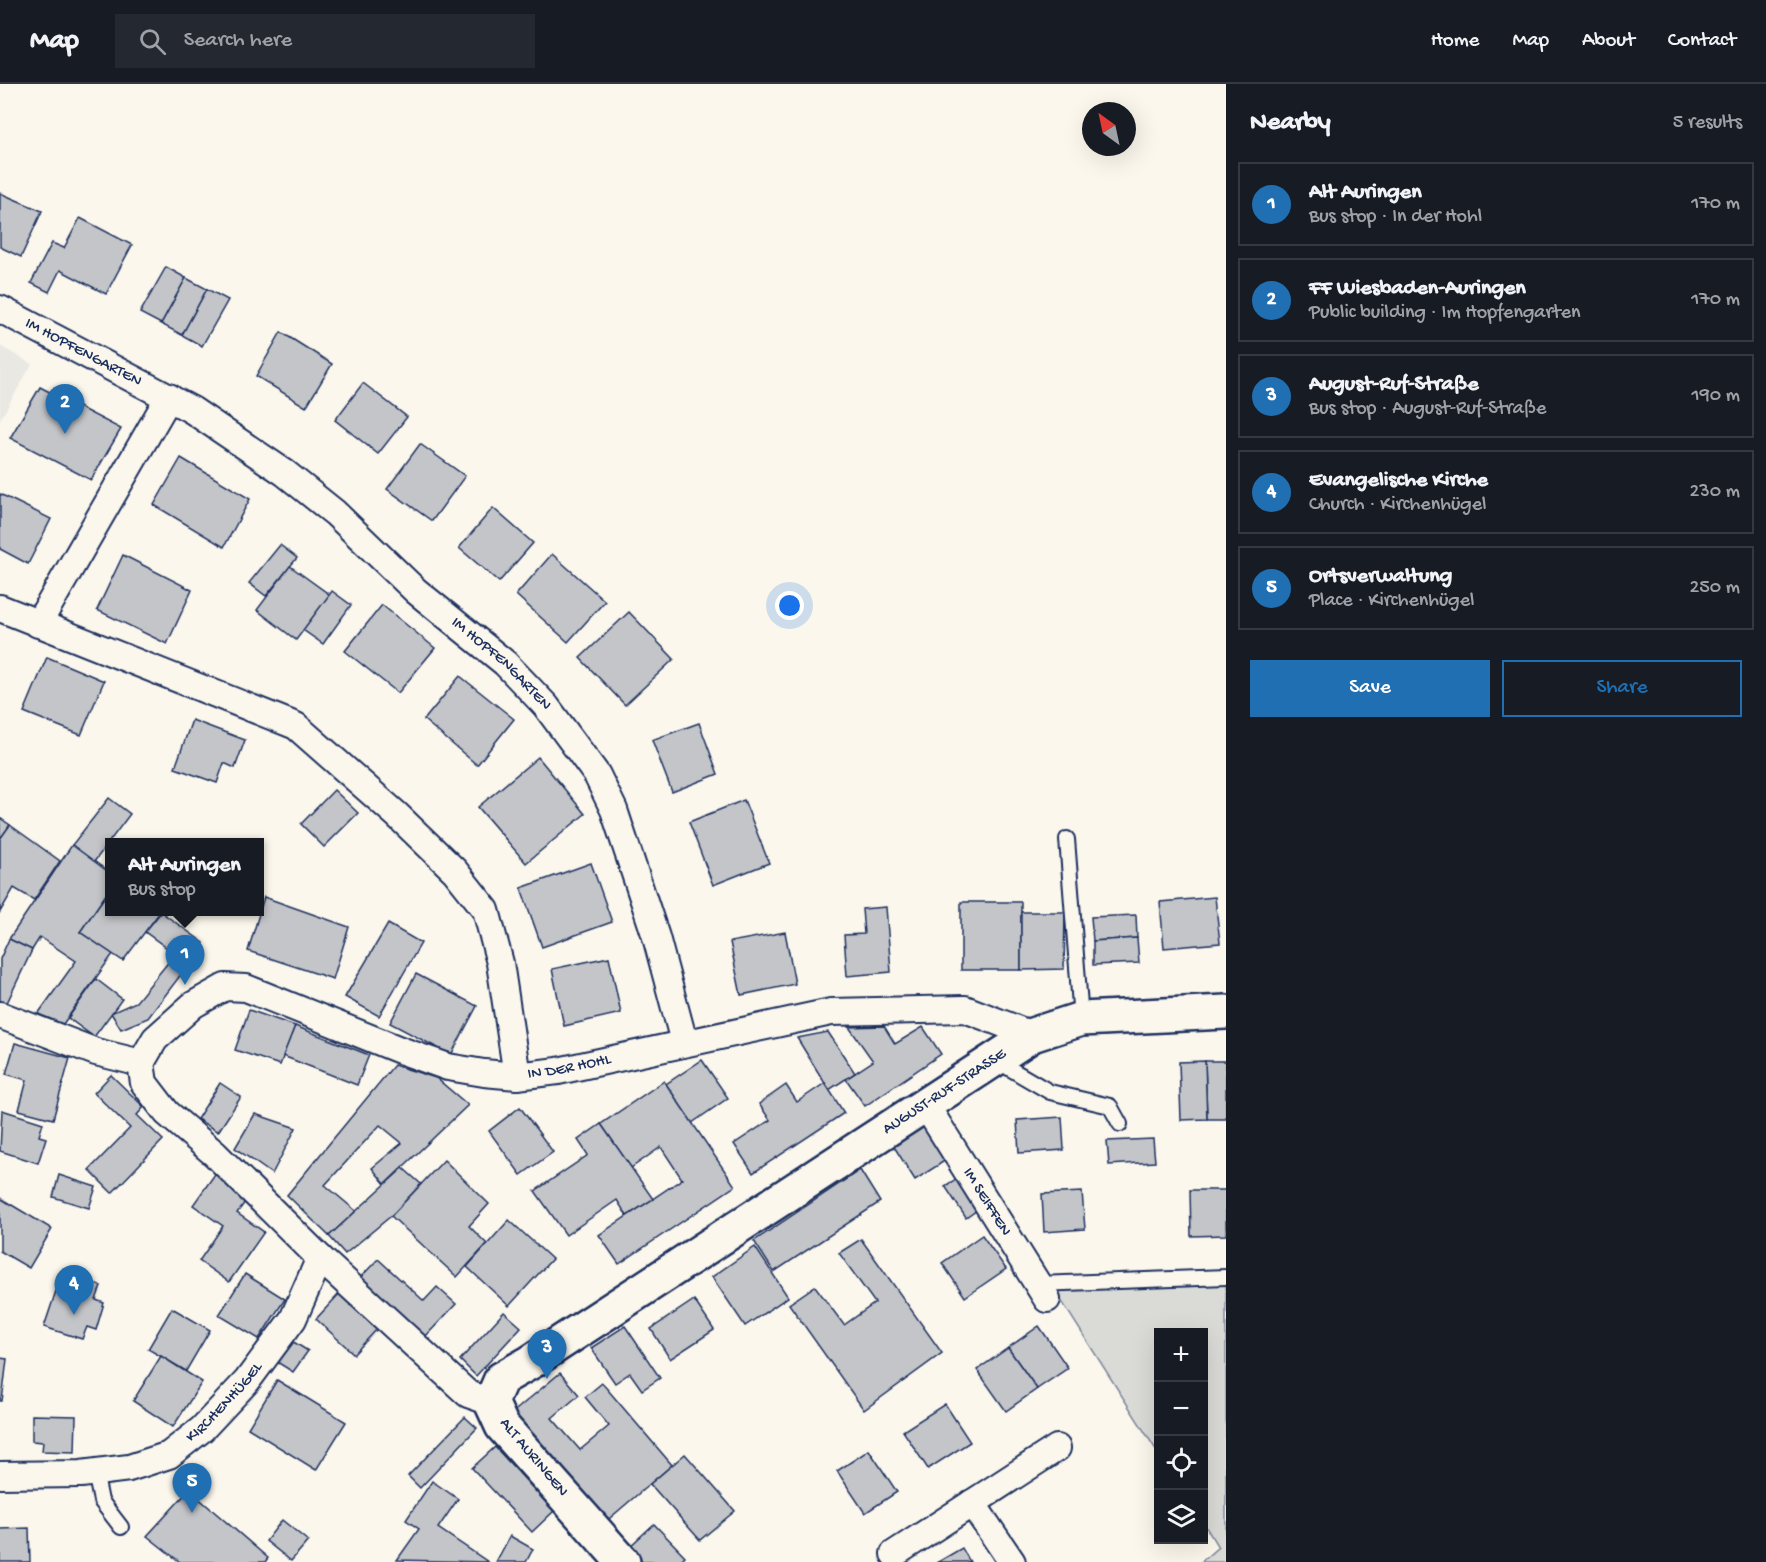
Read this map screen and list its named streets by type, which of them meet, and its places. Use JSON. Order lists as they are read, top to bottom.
{
  "streets": {
    "street": [
      "IM HOPFENGARTEN",
      "IN DER HOHL",
      "AUGUST-RUF-STRASSE",
      "IM SEIFFEN",
      "KIRCHENHÜGEL",
      "ALT AURINGEN"
    ]
  },
  "crossings": [
    ["IM HOPFENGARTEN", "IN DER HOHL"],
    ["IN DER HOHL", "AUGUST-RUF-STRASSE"],
    ["IN DER HOHL", "ALT AURINGEN"],
    ["AUGUST-RUF-STRASSE", "IM SEIFFEN"],
    ["AUGUST-RUF-STRASSE", "ALT AURINGEN"],
    ["KIRCHENHÜGEL", "ALT AURINGEN"]
  ],
  "north": "top left",
  "page": {
    "header": "Map",
    "search": "Search here",
    "nav": [
      "Home",
      "Map",
      "About",
      "Contact"
    ],
    "heading": ["Nearby", "5 results"],
    "list": [
      {
        "mark": "1",
        "name": "Alt Auringen",
        "note": "Bus stop · In der Hohl",
        "value": "170 m"
      },
      {
        "mark": "2",
        "name": "FF Wiesbaden-Auringen",
        "note": "Public building · Im Hopfengarten",
        "value": "170 m"
      },
      {
        "mark": "3",
        "name": "August-Ruf-Straße",
        "note": "Bus stop · August-Ruf-Straße",
        "value": "190 m"
      },
      {
        "mark": "4",
        "name": "Evangelische Kirche",
        "note": "Church · Kirchenhügel",
        "value": "230 m"
      },
      {
        "mark": "5",
        "name": "Ortsverwaltung",
        "note": "Place · Kirchenhügel",
        "value": "250 m"
      }
    ],
    "pins": [
      "2",
      "1",
      "4",
      "3",
      "5"
    ],
    "buttons": ["Save", "Share"],
    "popup": ["Alt Auringen", "Bus stop"],
    "map_buttons": ["+", "−"]
  }
}
